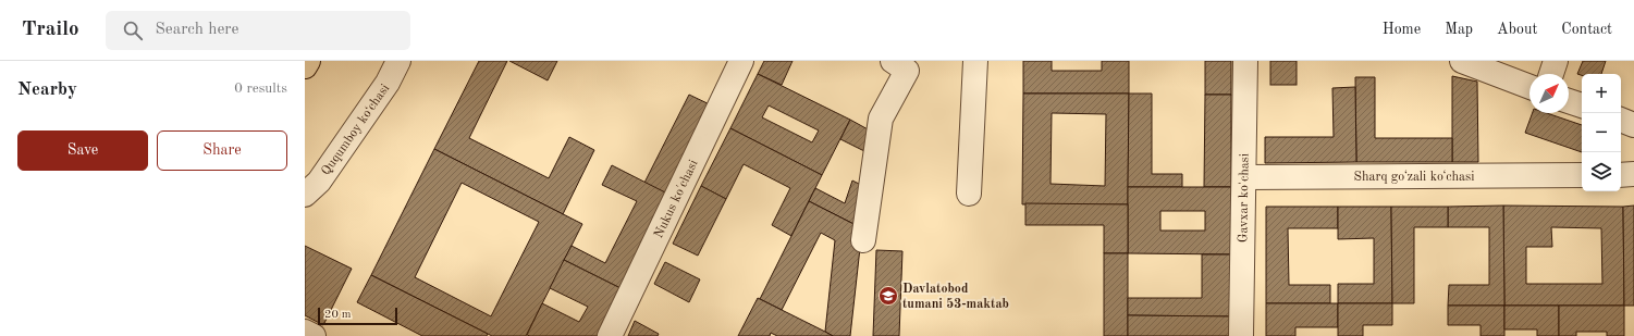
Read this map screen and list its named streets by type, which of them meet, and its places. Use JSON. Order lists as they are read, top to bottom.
{
  "streets": {
    "street": [
      "Ququmboy koʻchasi",
      "Sharq goʻzali koʻchasi",
      "Nukus ko'chasi",
      "Gavxar ko'chasi"
    ]
  },
  "crossings": [
    ["Sharq goʻzali koʻchasi", "Gavxar ko'chasi"]
  ],
  "places": {
    "school or university": ["Davlatobod tumani 53-maktab"]
  },
  "scale_bar": "20 m",
  "north": "top right",
  "page": {
    "header": "Trailo",
    "search": "Search here",
    "nav": [
      "Home",
      "Map",
      "About",
      "Contact"
    ],
    "heading": ["Nearby", "0 results"],
    "map_buttons": ["+", "−"],
    "buttons": ["Save", "Share"],
    "scale": "20 m"
  }
}
